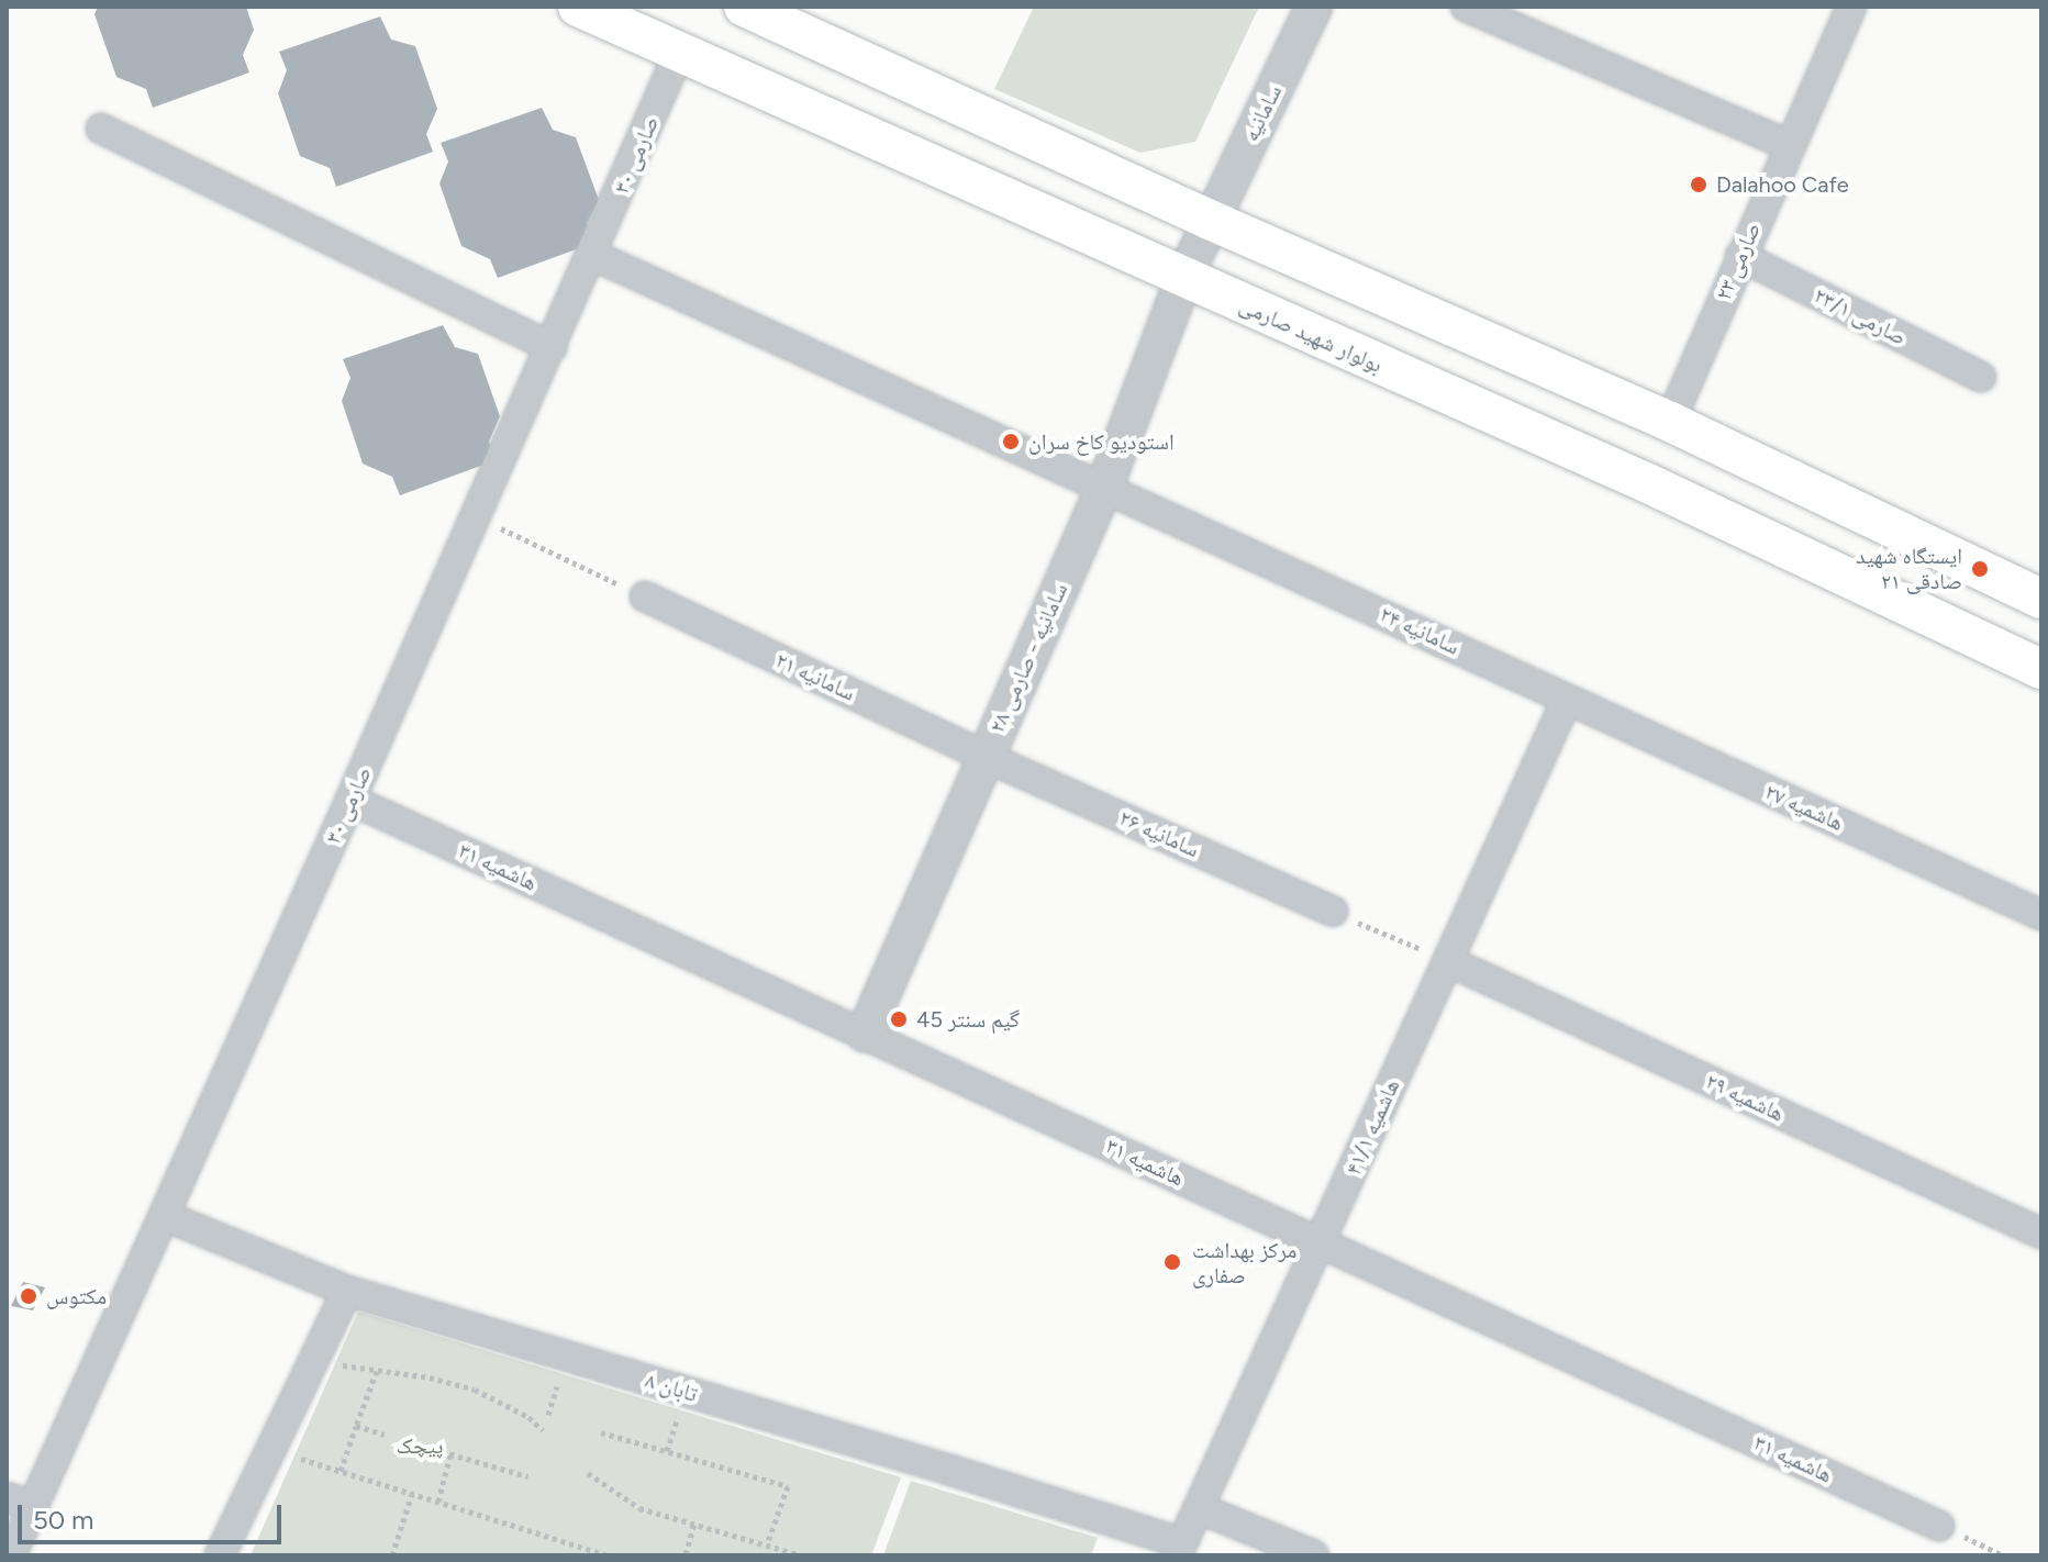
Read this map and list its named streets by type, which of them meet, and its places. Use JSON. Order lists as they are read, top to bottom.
{
  "streets": {
    "main road": ["بولوار شهید صارمی"],
    "street": [
      "سامانیه",
      "صارمی ۳۰",
      "صارمی ۲۳",
      "صارمی ۲۳/۱",
      "سامانیه ۲۴",
      "سامانیه - صارمی ۲۸",
      "سامانیه ۲۱",
      "هاشمیه ۲۷",
      "سامانیه ۲۶",
      "هاشمیه ۳۱",
      "هاشمیه ۲۹",
      "هاشمیه ۴۱/۱",
      "تابان ۸"
    ]
  },
  "crossings": [
    ["سامانیه", "بولوار شهید صارمی"],
    ["سامانیه", "سامانیه - صارمی ۲۸"],
    ["صارمی ۳۰", "بولوار شهید صارمی"],
    ["صارمی ۳۰", "سامانیه ۲۴"],
    ["صارمی ۳۰", "هاشمیه ۳۱"],
    ["صارمی ۳۰", "تابان ۸"],
    ["صارمی ۲۳", "صارمی ۲۳/۱"],
    ["بولوار شهید صارمی", "سامانیه - صارمی ۲۸"],
    ["سامانیه ۲۴", "سامانیه - صارمی ۲۸"],
    ["سامانیه ۲۴", "هاشمیه ۲۷"],
    ["سامانیه ۲۴", "هاشمیه ۴۱/۱"],
    ["سامانیه - صارمی ۲۸", "سامانیه ۲۱"],
    ["سامانیه - صارمی ۲۸", "سامانیه ۲۶"],
    ["سامانیه - صارمی ۲۸", "هاشمیه ۳۱"],
    ["سامانیه ۲۱", "سامانیه ۲۶"],
    ["هاشمیه ۲۷", "هاشمیه ۴۱/۱"],
    ["هاشمیه ۳۱", "هاشمیه ۴۱/۱"],
    ["هاشمیه ۲۹", "هاشمیه ۴۱/۱"],
    ["هاشمیه ۴۱/۱", "تابان ۸"]
  ],
  "parks": ["پیچک"],
  "places": [
    "Dalahoo Cafe",
    "استودیو کاخ سران",
    "ایستگاه شهید صادقی ۲۱",
    "گیم سنتر 45",
    "مرکز بهداشت صفاری",
    "مکتوس"
  ],
  "scale_bar": "50 m"
}
